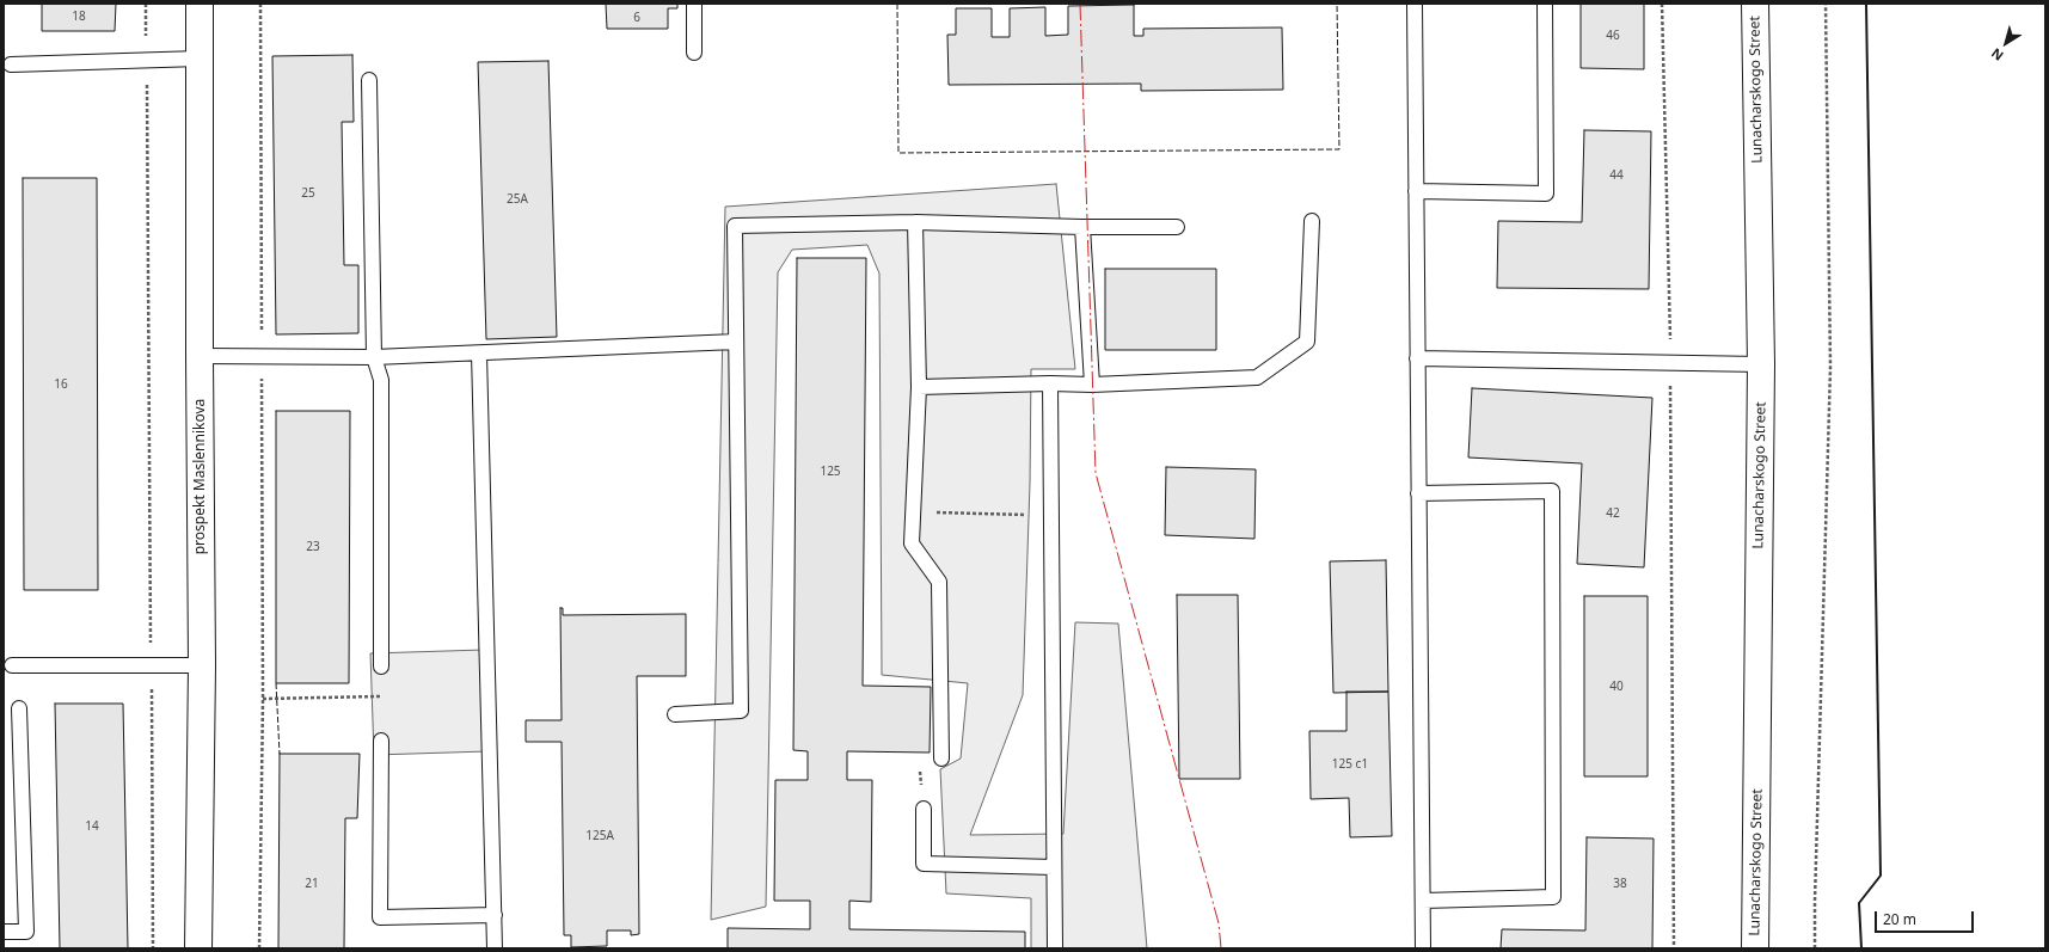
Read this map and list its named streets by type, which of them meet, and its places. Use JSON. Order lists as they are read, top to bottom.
{
  "streets": {
    "main road": ["Lunacharskogo Street", "prospekt Maslennikova"]
  },
  "house_numbers": [
    "18",
    "6",
    "46",
    "44",
    "25",
    "25А",
    "16",
    "125",
    "42",
    "23",
    "40",
    "125 с1",
    "14",
    "125А",
    "21",
    "38"
  ],
  "scale_bar": "20 m",
  "north": "bottom left"
}
